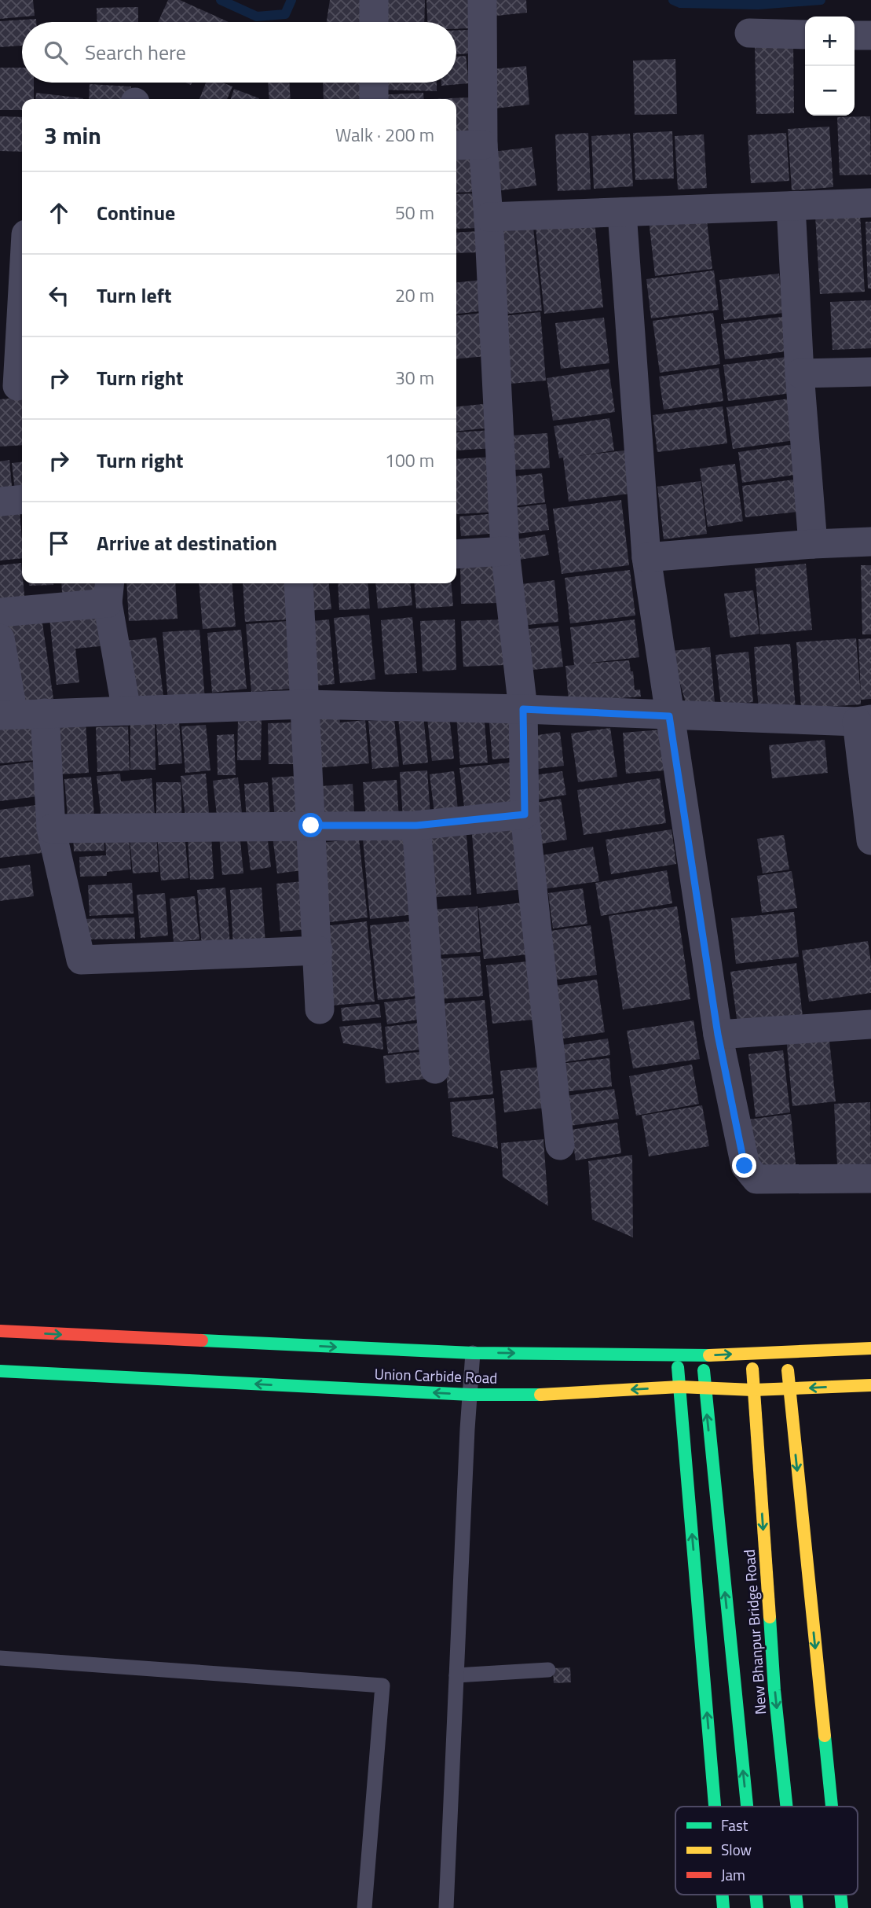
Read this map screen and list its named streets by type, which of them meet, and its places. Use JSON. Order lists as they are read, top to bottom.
{
  "streets": {
    "street": ["Union Carbide Road", "New Bhanpur Bridge Road"]
  },
  "crossings": [
    ["Union Carbide Road", "New Bhanpur Bridge Road"]
  ],
  "legend": ["Fast", "Slow", "Jam"],
  "page": {
    "map_buttons": ["+", "−"],
    "search": "Search here",
    "heading": ["3 min", "Walk · 200 m"],
    "list": [
      ["Continue", "50 m"],
      ["Turn left", "20 m"],
      ["Turn right", "30 m"],
      ["Turn right", "100 m"],
      "Arrive at destination"
    ]
  }
}
